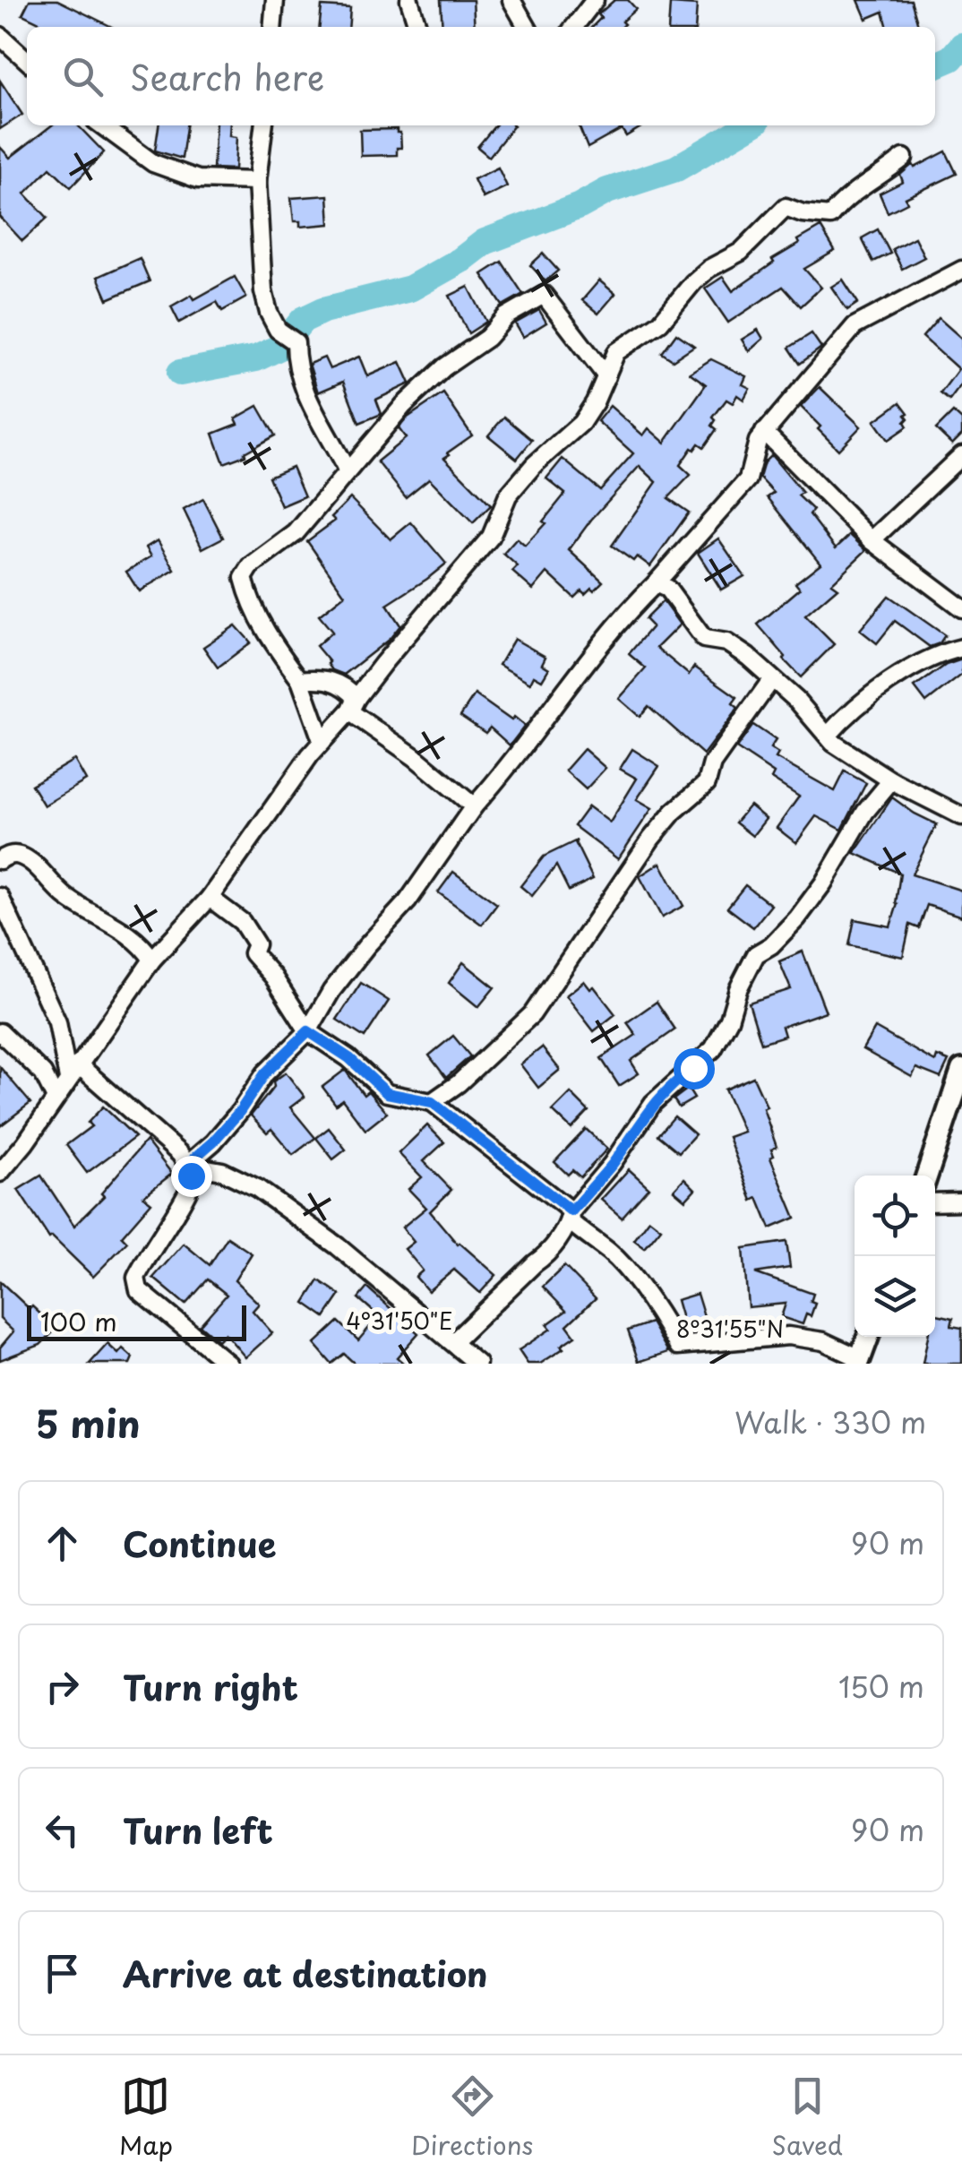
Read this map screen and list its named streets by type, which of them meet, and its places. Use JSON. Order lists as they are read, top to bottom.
{
  "scale_bar": "100 m",
  "page": {
    "search": "Search here",
    "scale": "100 m",
    "heading": ["5 min", "Walk · 330 m"],
    "list": [
      ["Continue", "90 m"],
      ["Turn right", "150 m"],
      ["Turn left", "90 m"],
      "Arrive at destination"
    ],
    "nav": ["Map", "Directions", "Saved"]
  },
  "coordinates": ["4°31'50\"E", "8°31'55\"N"]
}
